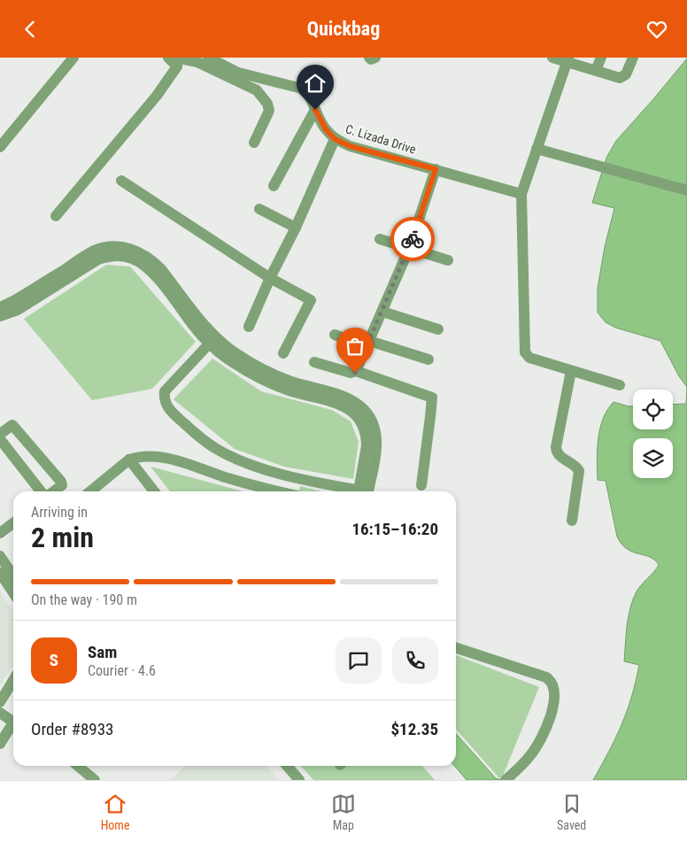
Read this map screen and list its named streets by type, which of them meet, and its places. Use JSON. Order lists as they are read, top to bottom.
{
  "streets": {
    "street": ["C. Lizada Drive"]
  },
  "page": {
    "header": "Quickbag",
    "heading": ["2 min", "Arriving in", "16:15–16:20"],
    "panel": [
      "Sam",
      "Courier · 4.6",
      "Order #8933",
      "$12.35"
    ],
    "bar": "On the way · 190 m",
    "round": "S",
    "tabs": ["Home", "Map", "Saved"]
  }
}
